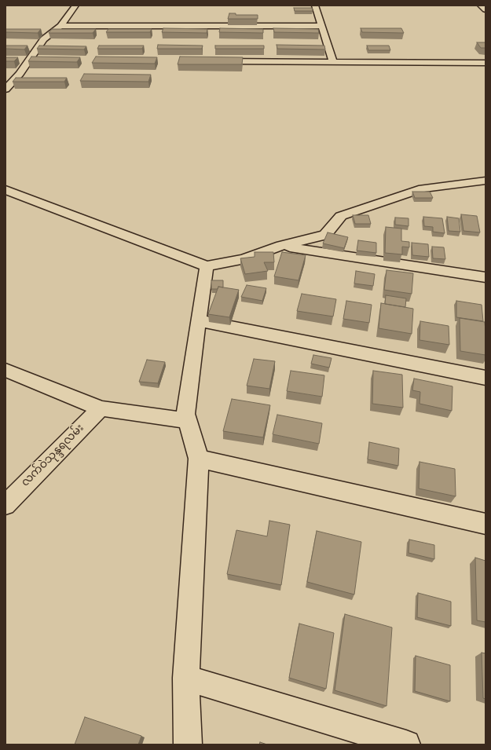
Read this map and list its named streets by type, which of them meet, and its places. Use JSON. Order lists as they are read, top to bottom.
{
  "streets": {
    "street": ["လက်ဝဲသုန္ဒရလမ်း"]
  }
}
